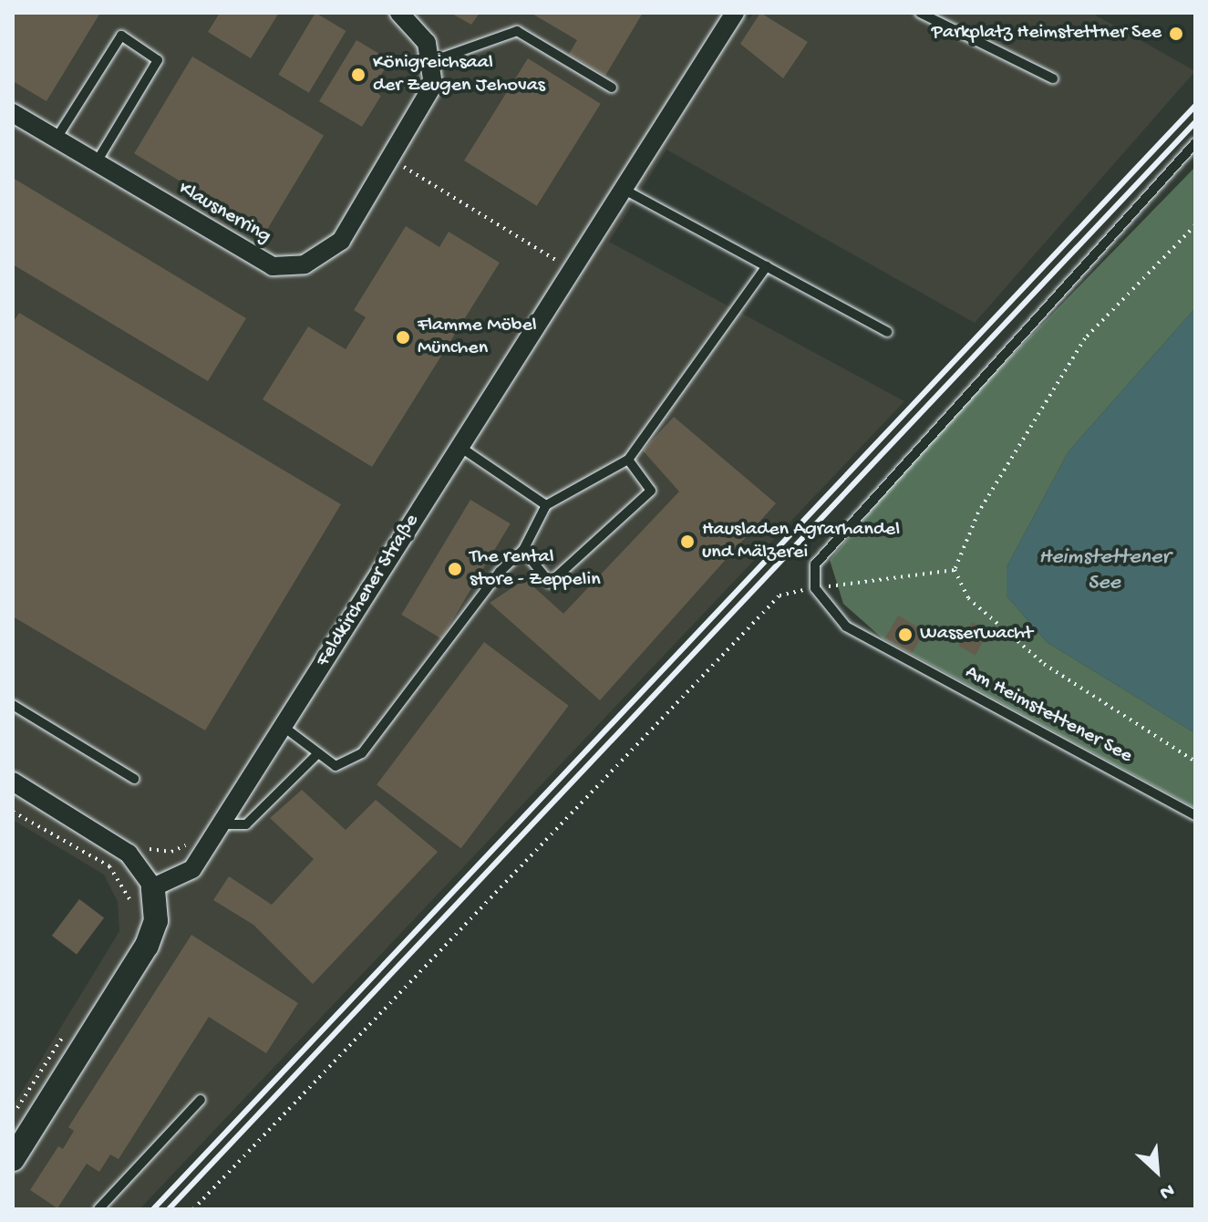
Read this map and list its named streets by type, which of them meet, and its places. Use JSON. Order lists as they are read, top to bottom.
{
  "streets": {
    "street": ["Klausnerring", "Feldkirchener Straße"],
    "lane": ["Am Heimstettener See"]
  },
  "water": ["Heimstettener See"],
  "places": [
    "Parkplatz Heimstettner See",
    "Königreichsaal der Zeugen Jehovas",
    "Flamme Möbel München",
    "Hausladen Agrarhandel und Mälzerei",
    "The rental store - Zeppelin",
    "Wasserwacht"
  ],
  "north": "bottom right"
}
